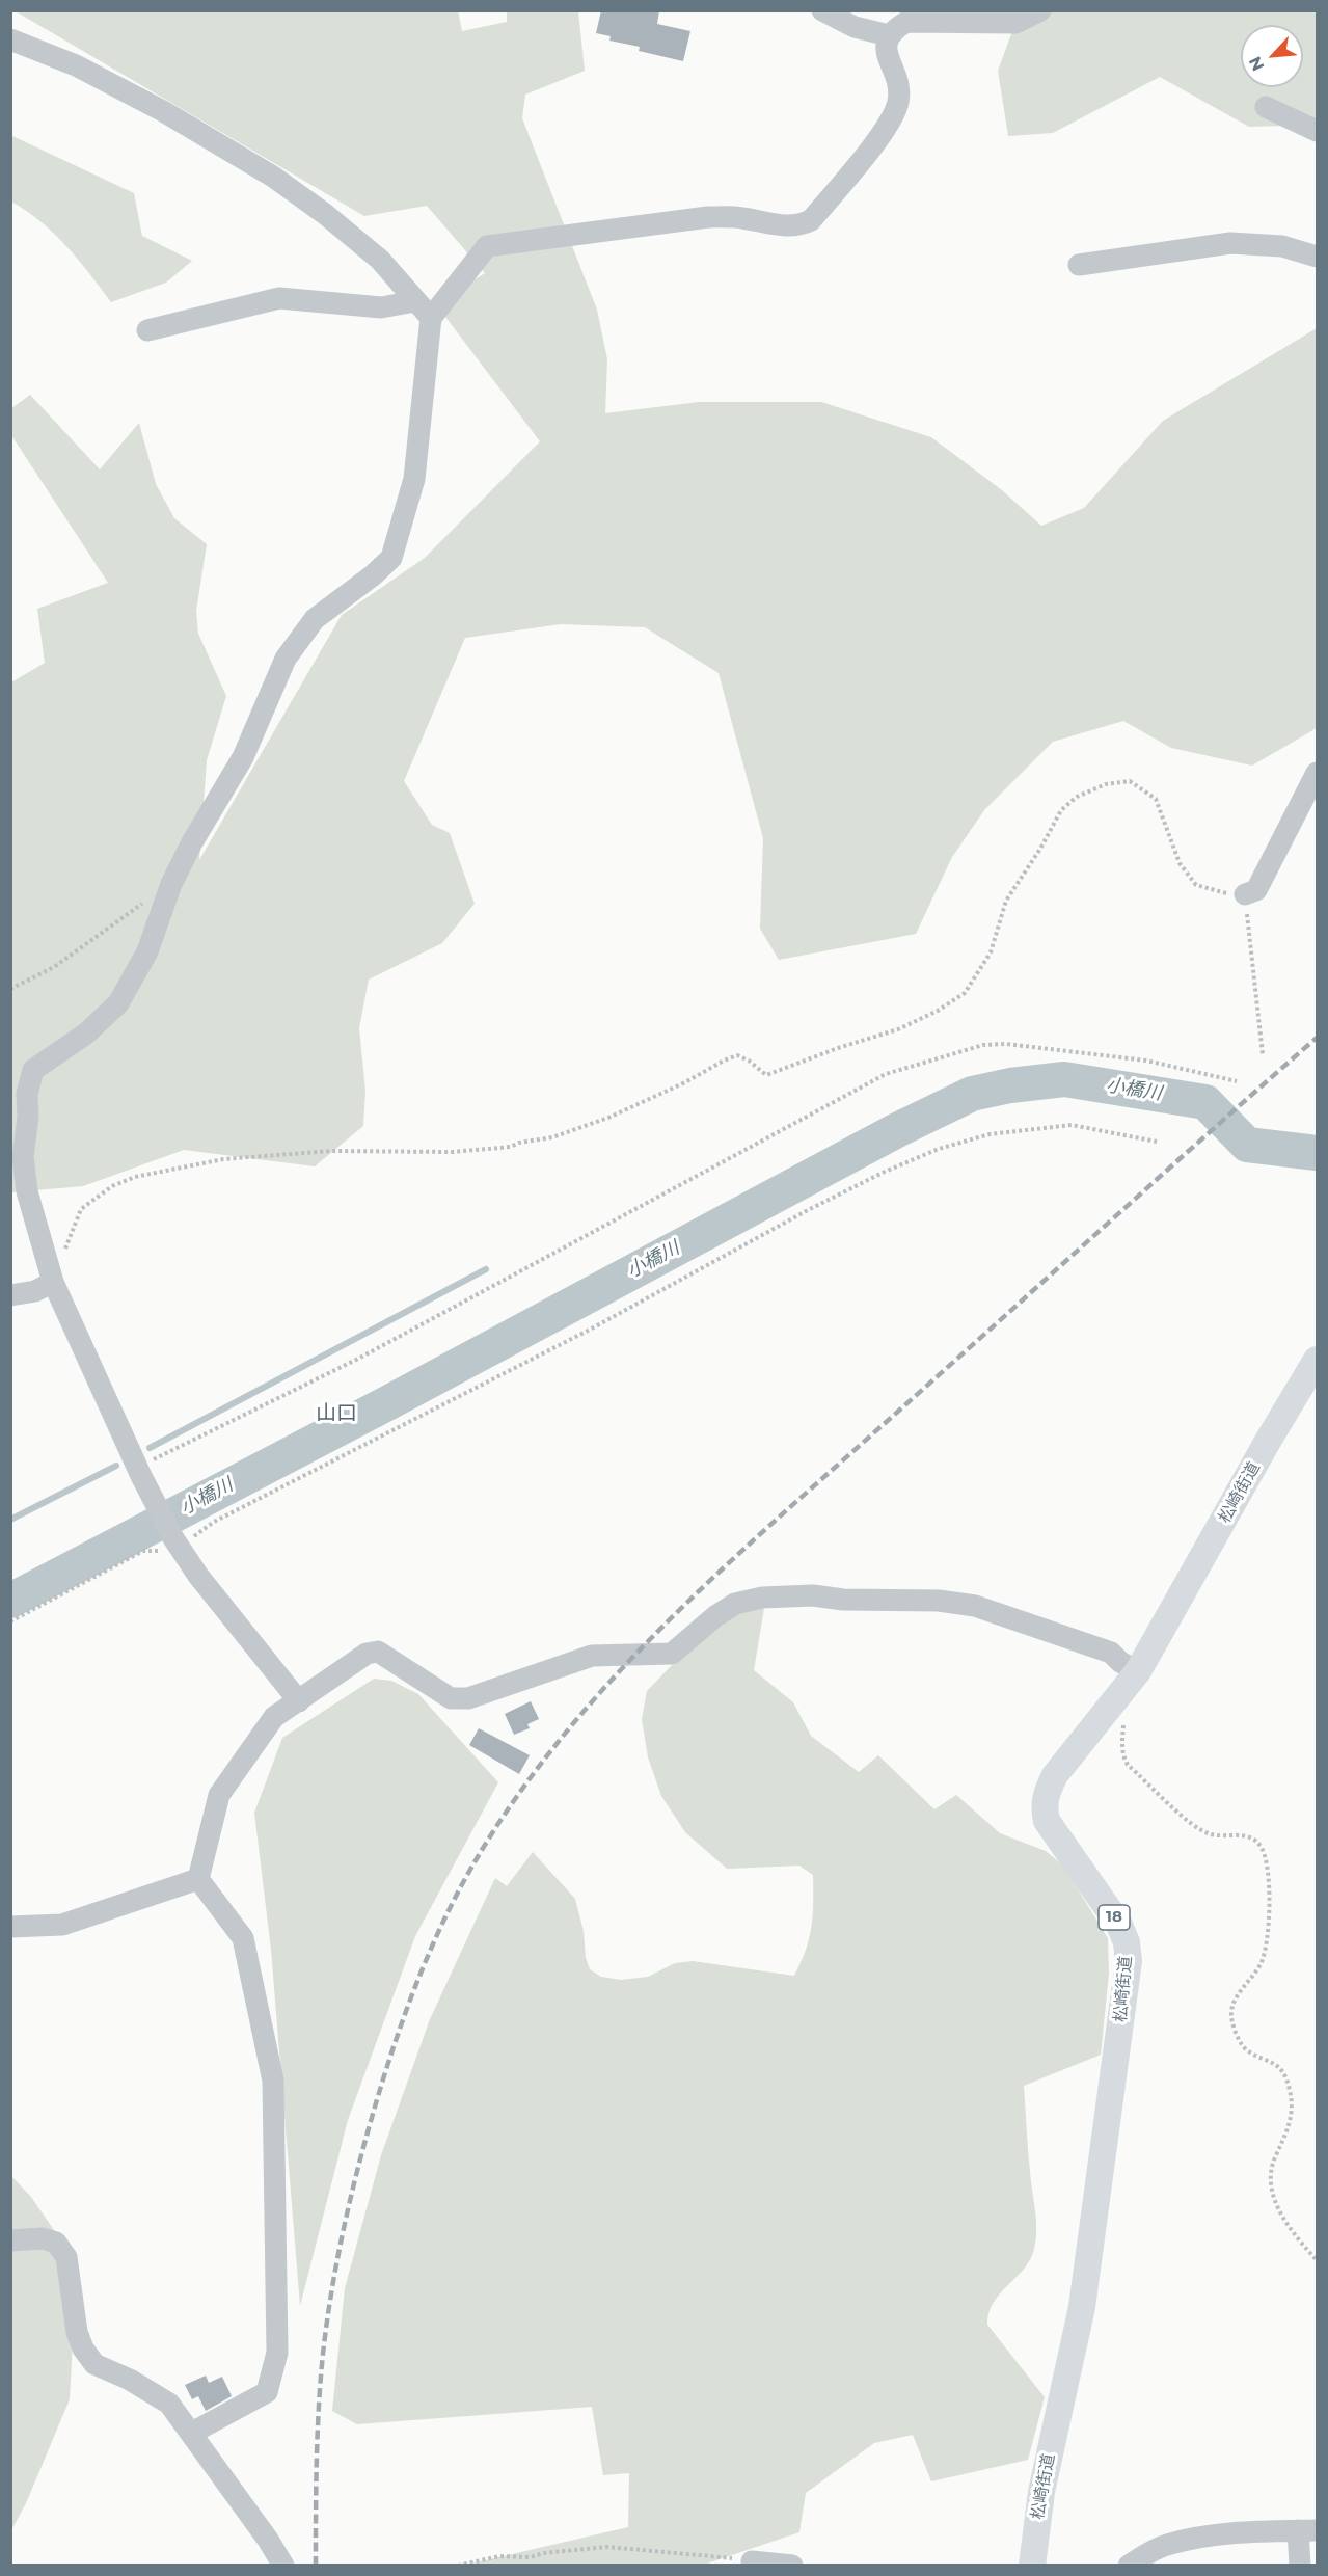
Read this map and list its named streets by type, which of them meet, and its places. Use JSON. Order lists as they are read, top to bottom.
{
  "streets": {
    "main road": ["松崎街道", "18"]
  },
  "districts": ["山口"],
  "water": ["小橋川"],
  "north": "bottom left"
}
